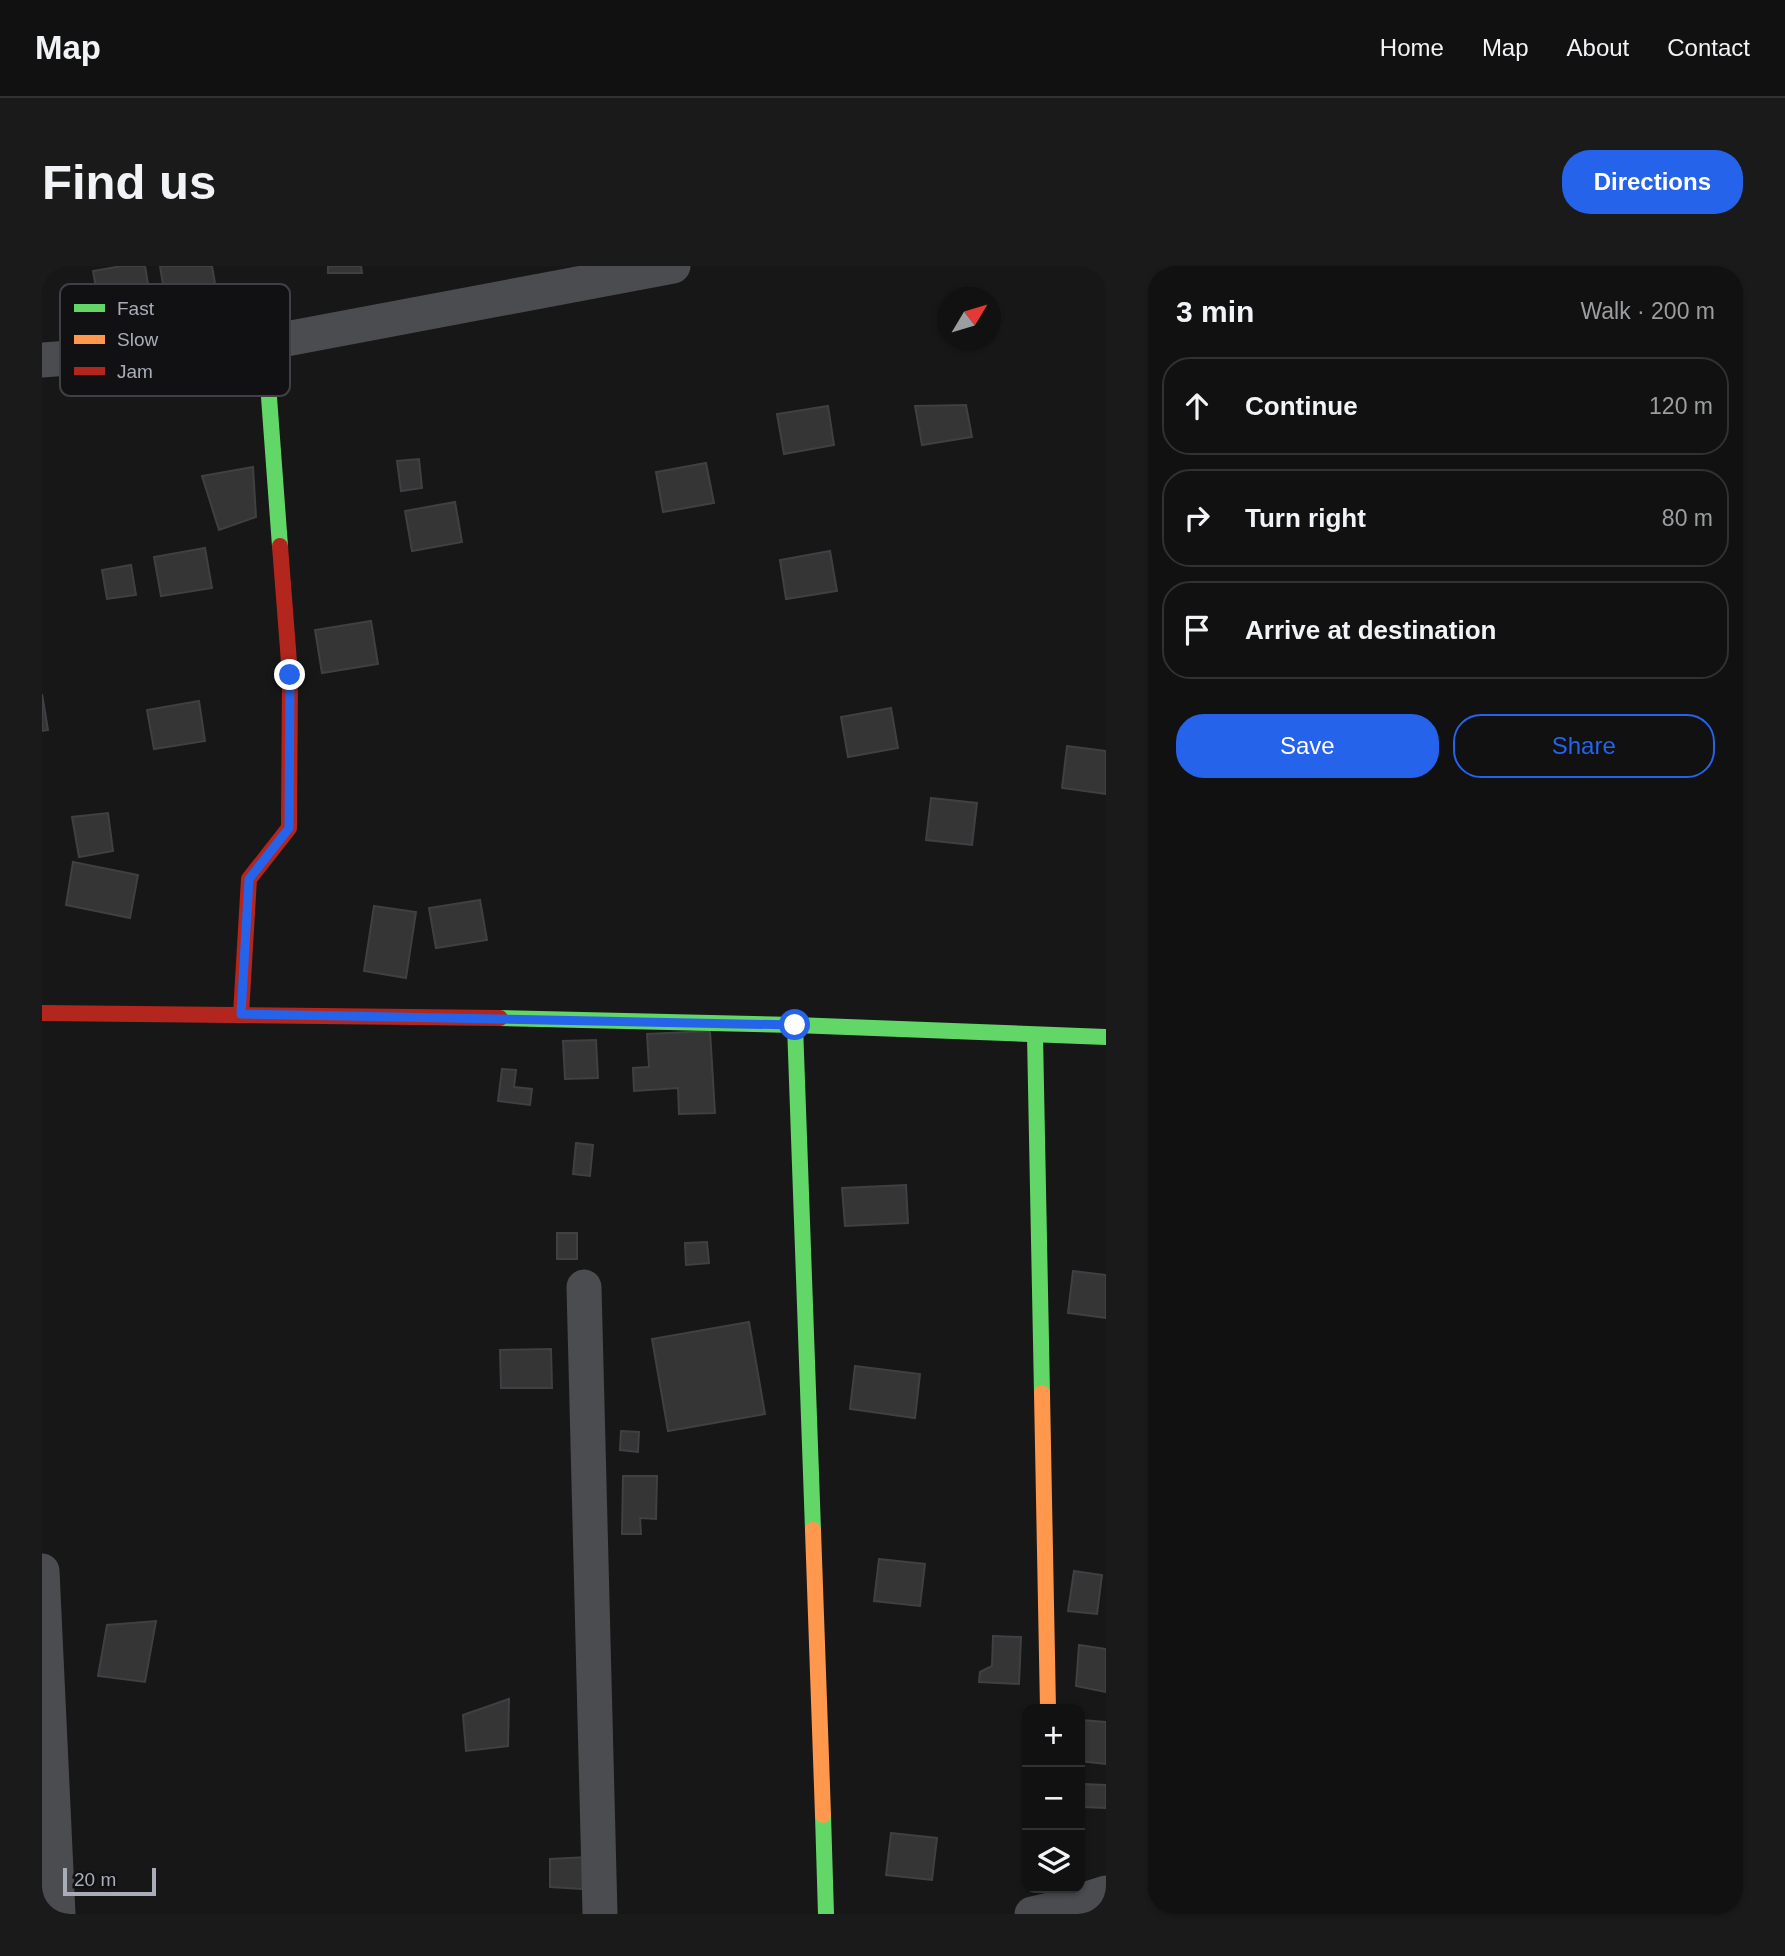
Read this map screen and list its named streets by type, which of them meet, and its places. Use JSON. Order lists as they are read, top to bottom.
{
  "legend": ["Fast", "Slow", "Jam"],
  "scale_bar": "20 m",
  "north": "top right",
  "page": {
    "header": "Map",
    "nav": [
      "Home",
      "Map",
      "About",
      "Contact"
    ],
    "buttons": [
      "Directions",
      ["Save", "Share"]
    ],
    "title": "Find us",
    "heading": ["3 min", "Walk · 200 m"],
    "list": [
      ["Continue", "120 m"],
      ["Turn right", "80 m"],
      "Arrive at destination"
    ],
    "map_buttons": ["+", "−"],
    "scale": "20 m"
  }
}
